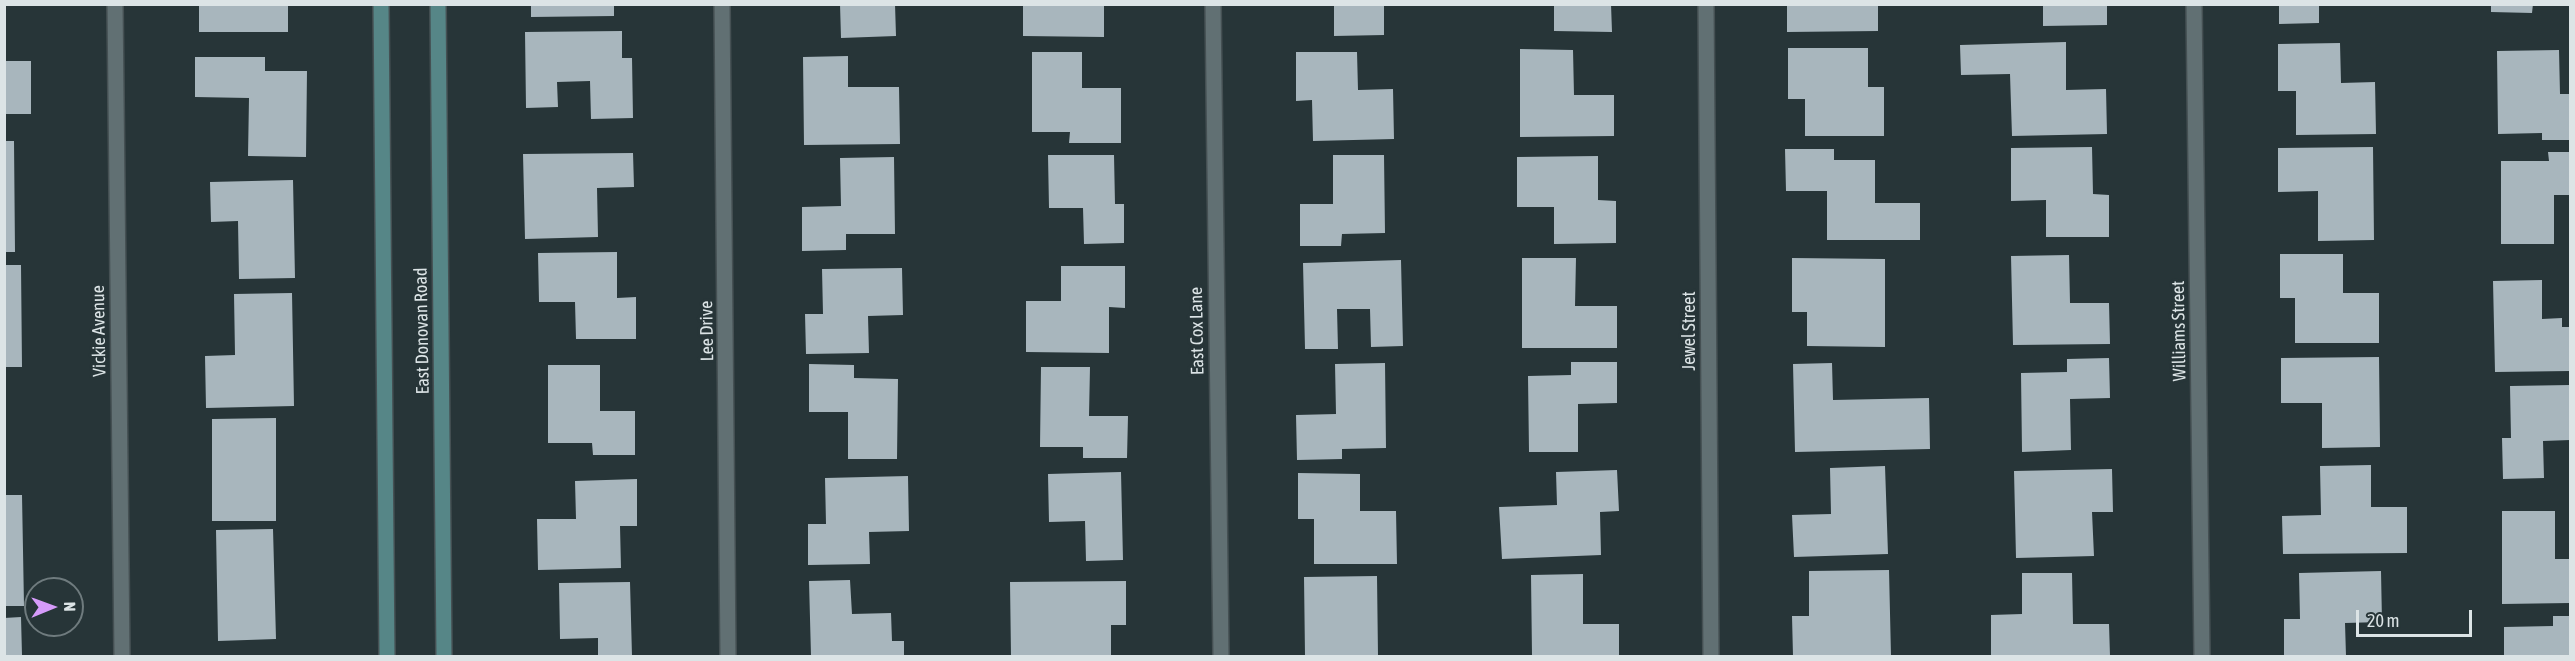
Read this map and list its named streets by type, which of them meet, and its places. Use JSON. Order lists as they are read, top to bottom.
{
  "streets": {
    "main road": ["East Donovan Road"],
    "street": [
      "Vickie Avenue",
      "Lee Drive",
      "East Cox Lane",
      "Jewel Street",
      "Williams Street"
    ]
  },
  "scale_bar": "20 m",
  "north": "right"
}
